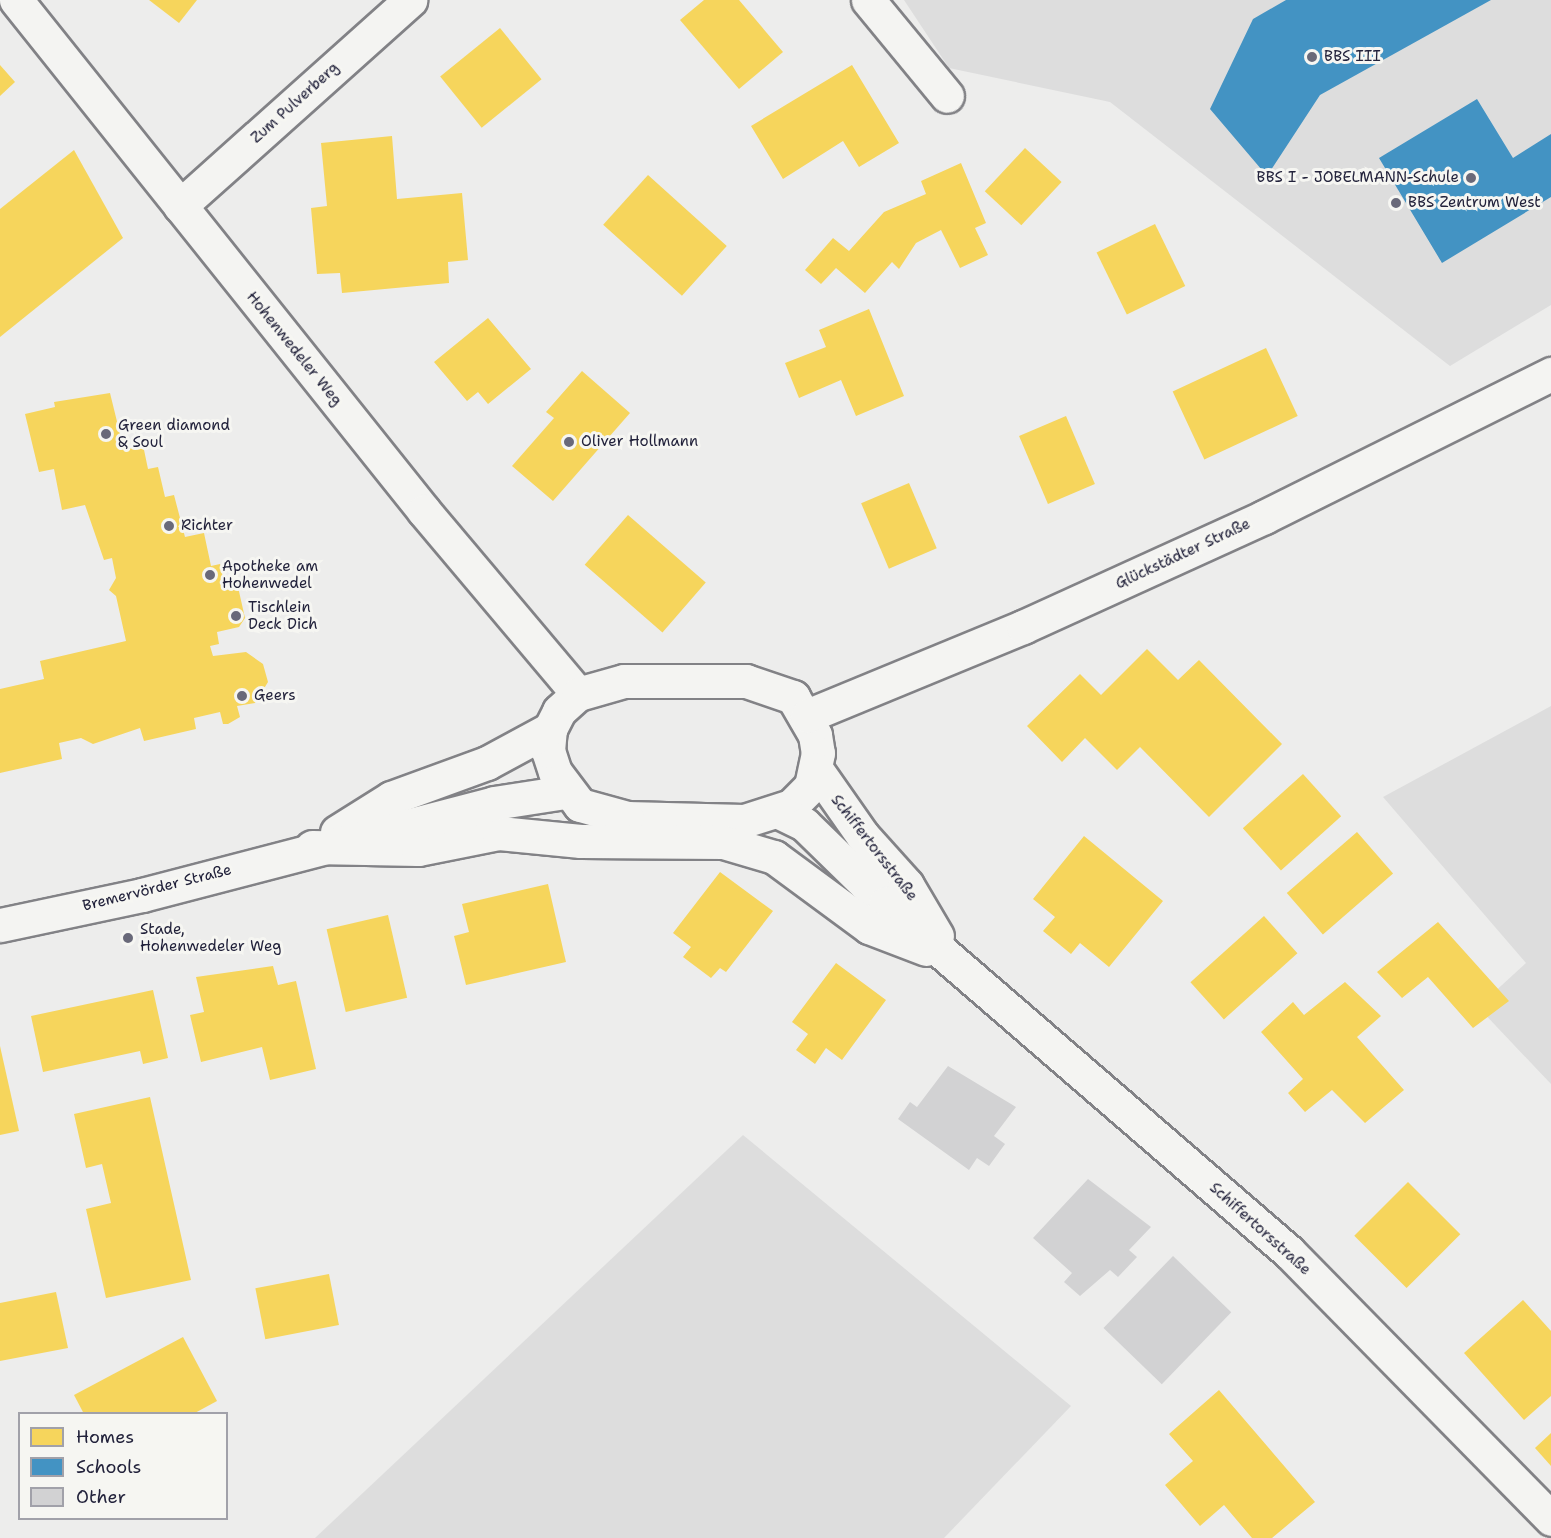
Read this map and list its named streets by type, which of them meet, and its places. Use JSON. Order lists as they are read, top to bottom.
{
  "streets": {
    "main road": [
      "Zum Pulverberg",
      "Hohenwedeler Weg",
      "Glückstädter Straße",
      "Schiffertorsstraße",
      "Bremervörder Straße"
    ]
  },
  "crossings": [
    ["Zum Pulverberg", "Hohenwedeler Weg"]
  ],
  "places": [
    "BBS III",
    "BBS I - JOBELMANN-Schule",
    "BBS Zentrum West",
    "Green diamond & Soul",
    "Oliver Hollmann",
    "Richter",
    "Apotheke am Hohenwedel",
    "Tischlein Deck Dich",
    "Geers",
    "Stade, Hohenwedeler Weg"
  ],
  "legend": ["Homes", "Schools", "Other"]
}
